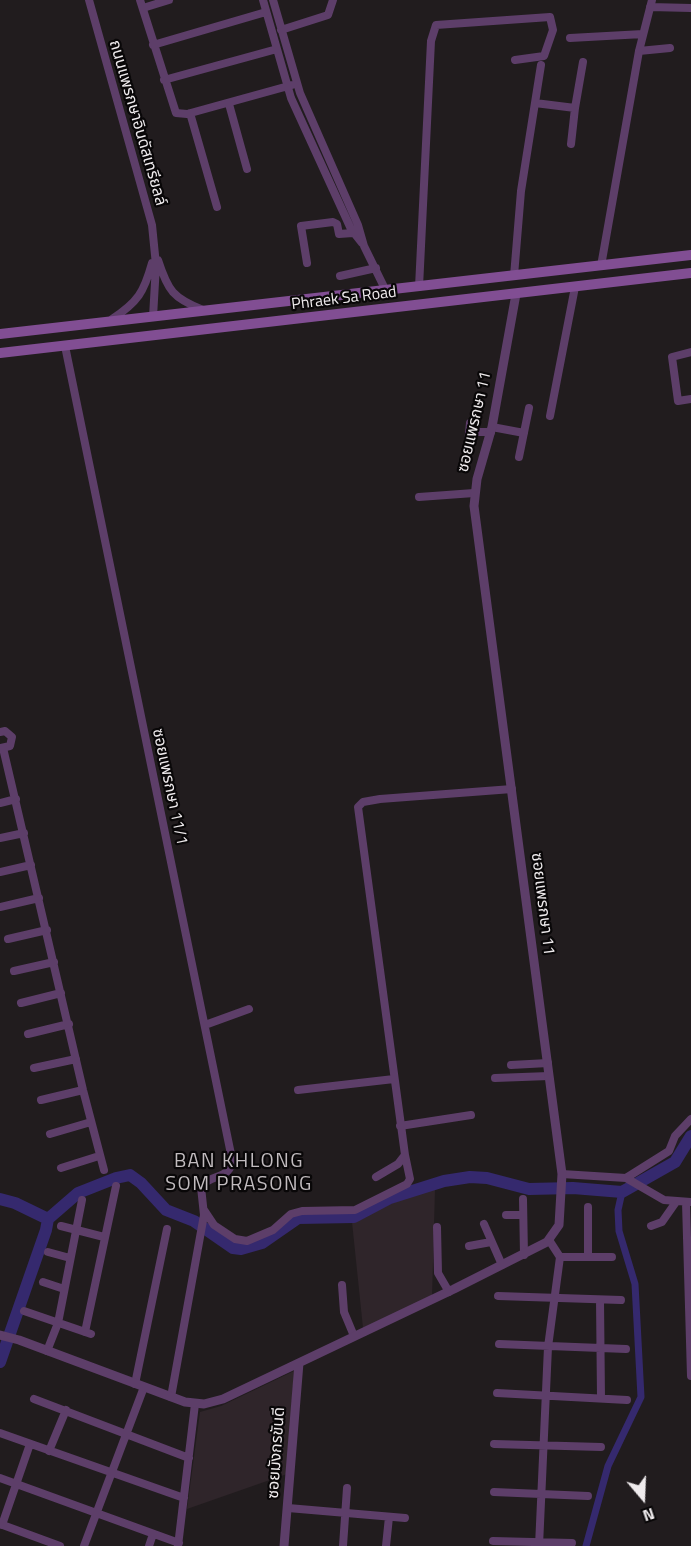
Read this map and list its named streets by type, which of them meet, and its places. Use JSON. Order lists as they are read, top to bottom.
{
  "streets": {
    "main road": ["Phraek Sa Road"],
    "street": [
      "ถนนแพรกษาอินดัสเทรียลล์",
      "ซอยแพรกษา 11",
      "ซอยแพรกษา 11/1",
      "ซอยมังกรขันดี"
    ]
  },
  "crossings": [
    ["ถนนแพรกษาอินดัสเทรียลล์", "Phraek Sa Road"],
    ["Phraek Sa Road", "ซอยแพรกษา 11"],
    ["Phraek Sa Road", "ซอยแพรกษา 11/1"]
  ],
  "districts": ["BAN KHLONG SOM PRASONG"],
  "north": "bottom"
}
